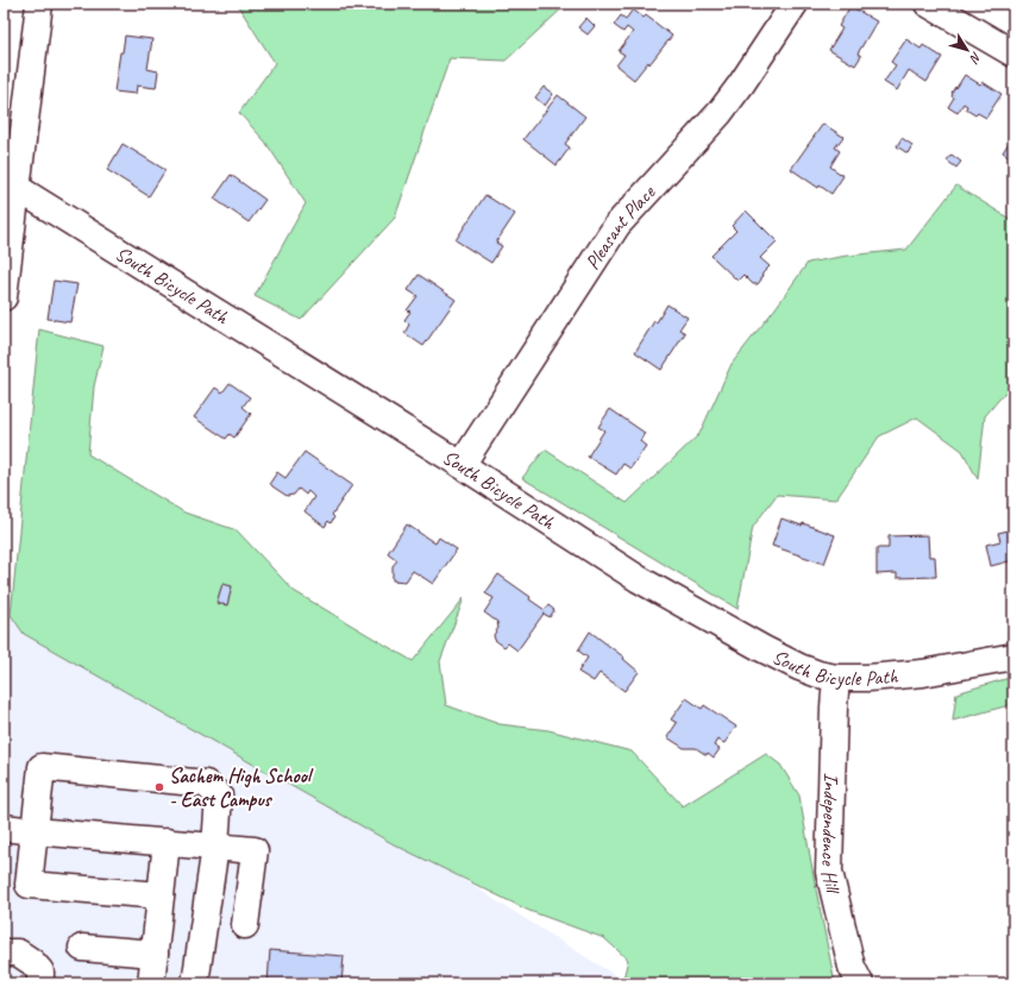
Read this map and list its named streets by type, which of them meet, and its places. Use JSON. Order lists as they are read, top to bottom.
{
  "streets": {
    "street": ["Pleasant Place", "South Bicycle Path", "Independence Hill"]
  },
  "crossings": [
    ["Pleasant Place", "South Bicycle Path"],
    ["South Bicycle Path", "Independence Hill"]
  ],
  "places": ["Sachem High School - East Campus"],
  "north": "bottom right"
}
